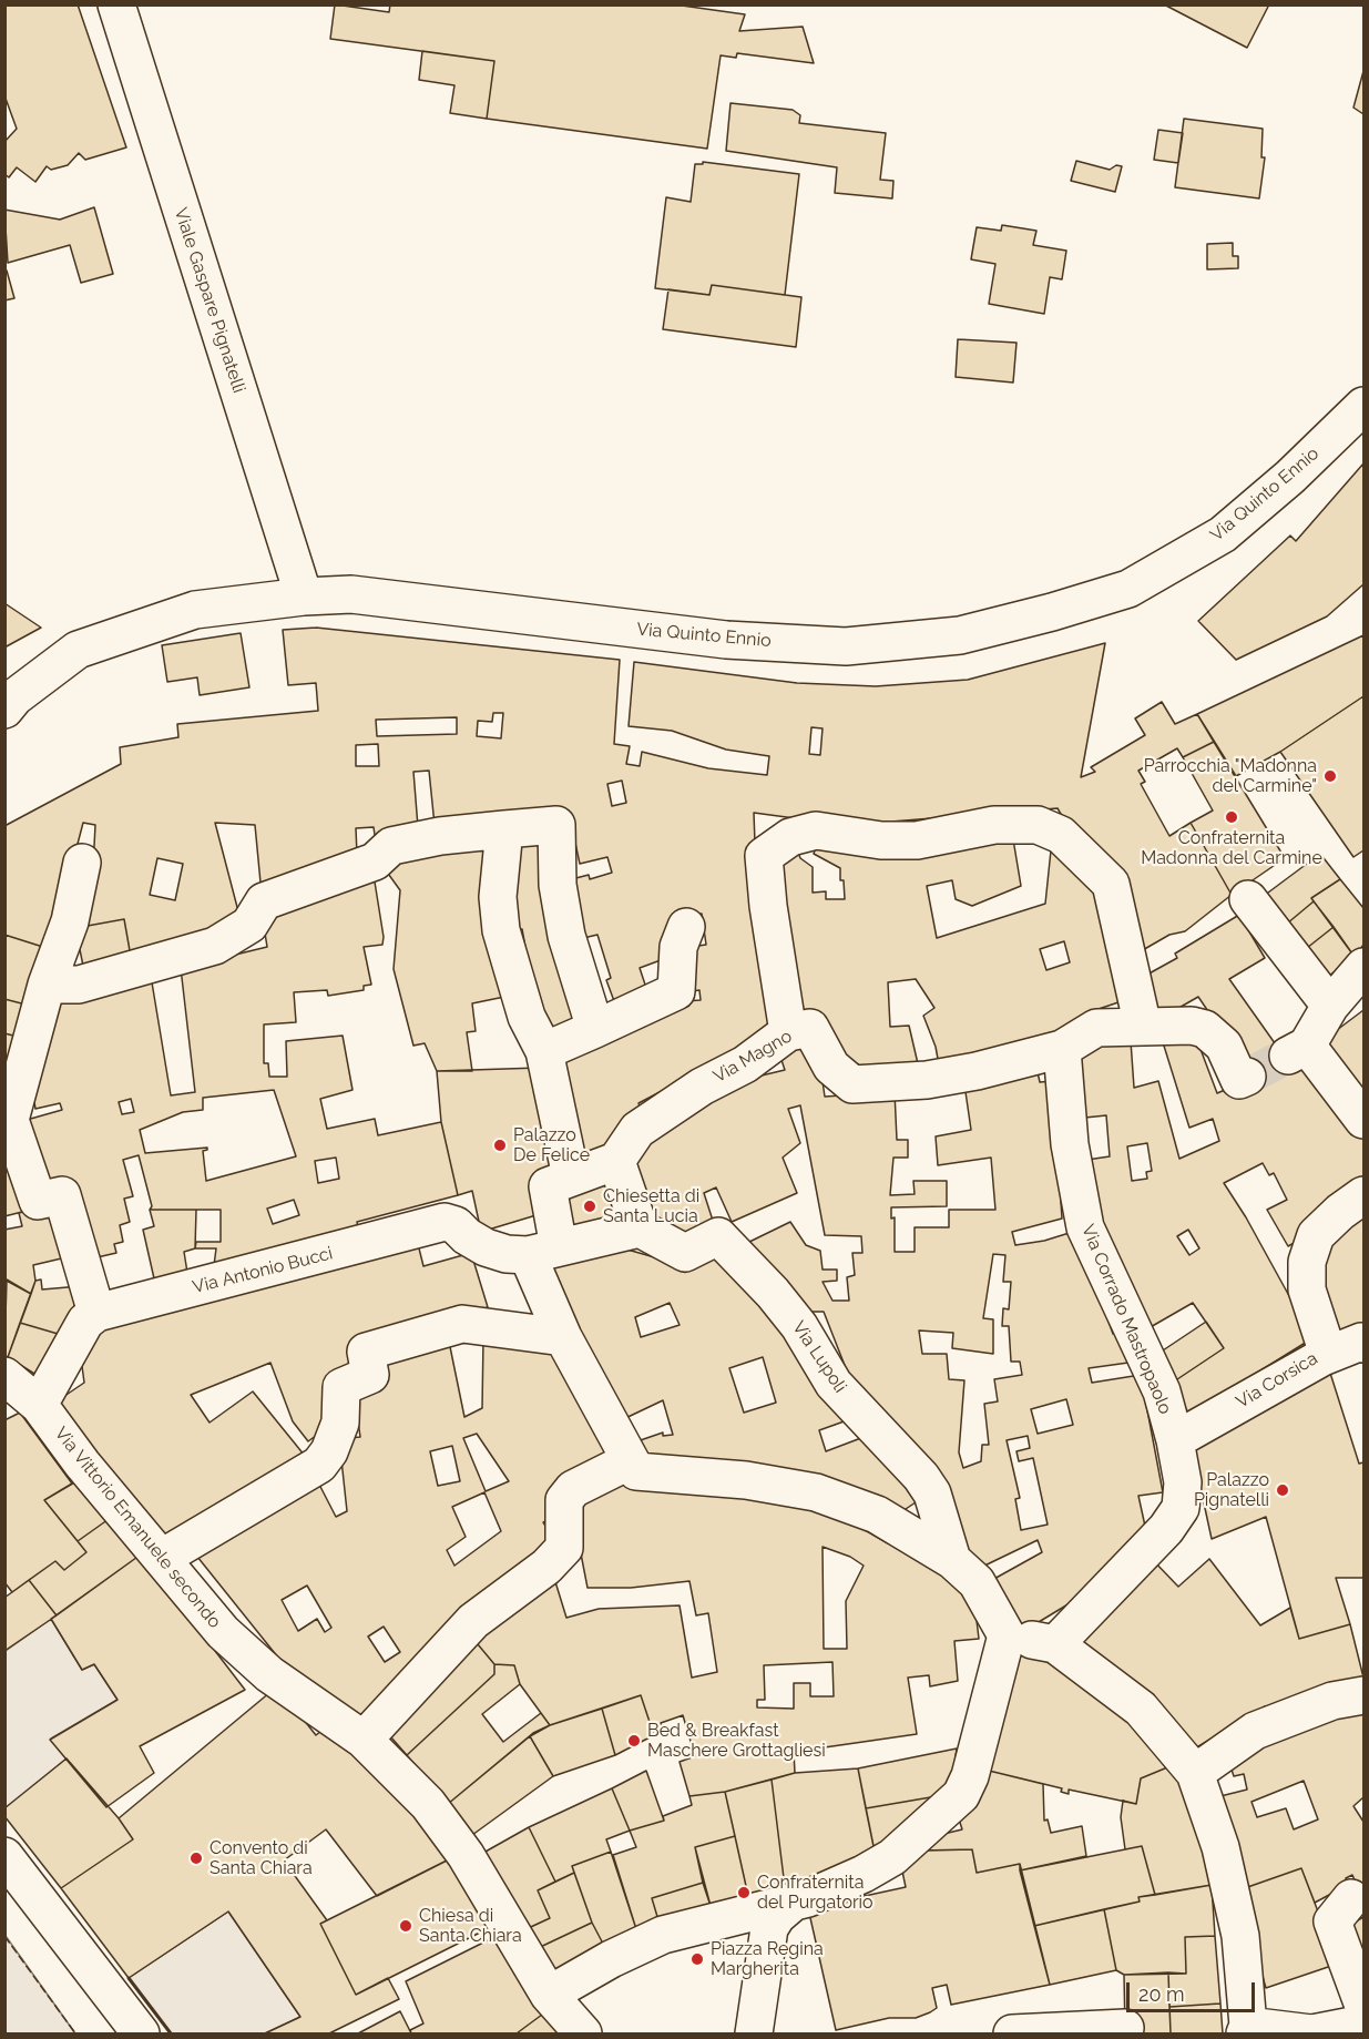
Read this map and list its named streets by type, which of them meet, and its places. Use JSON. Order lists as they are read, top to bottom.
{
  "streets": {
    "street": [
      "Viale Gaspare Pignatelli",
      "Via Quinto Ennio",
      "Via Magno",
      "Via Antonio Bucci",
      "Via Corrado Mastropaolo",
      "Via Lupoli",
      "Via Corsica",
      "Via Vittorio Emanuele secondo"
    ]
  },
  "crossings": [
    ["Viale Gaspare Pignatelli", "Via Quinto Ennio"],
    ["Via Magno", "Via Corrado Mastropaolo"],
    ["Via Corrado Mastropaolo", "Via Corsica"]
  ],
  "places": [
    "Parrocchia \"Madonna del Carmine\"",
    "Confraternita Madonna del Carmine",
    "Palazzo De Felice",
    "Chiesetta di Santa Lucia",
    "Palazzo Pignatelli",
    "Bed & Breakfast Maschere Grottagliesi",
    "Convento di Santa Chiara",
    "Confraternita del Purgatorio",
    "Chiesa di Santa Chiara",
    "Piazza Regina Margherita"
  ],
  "scale_bar": "20 m"
}
